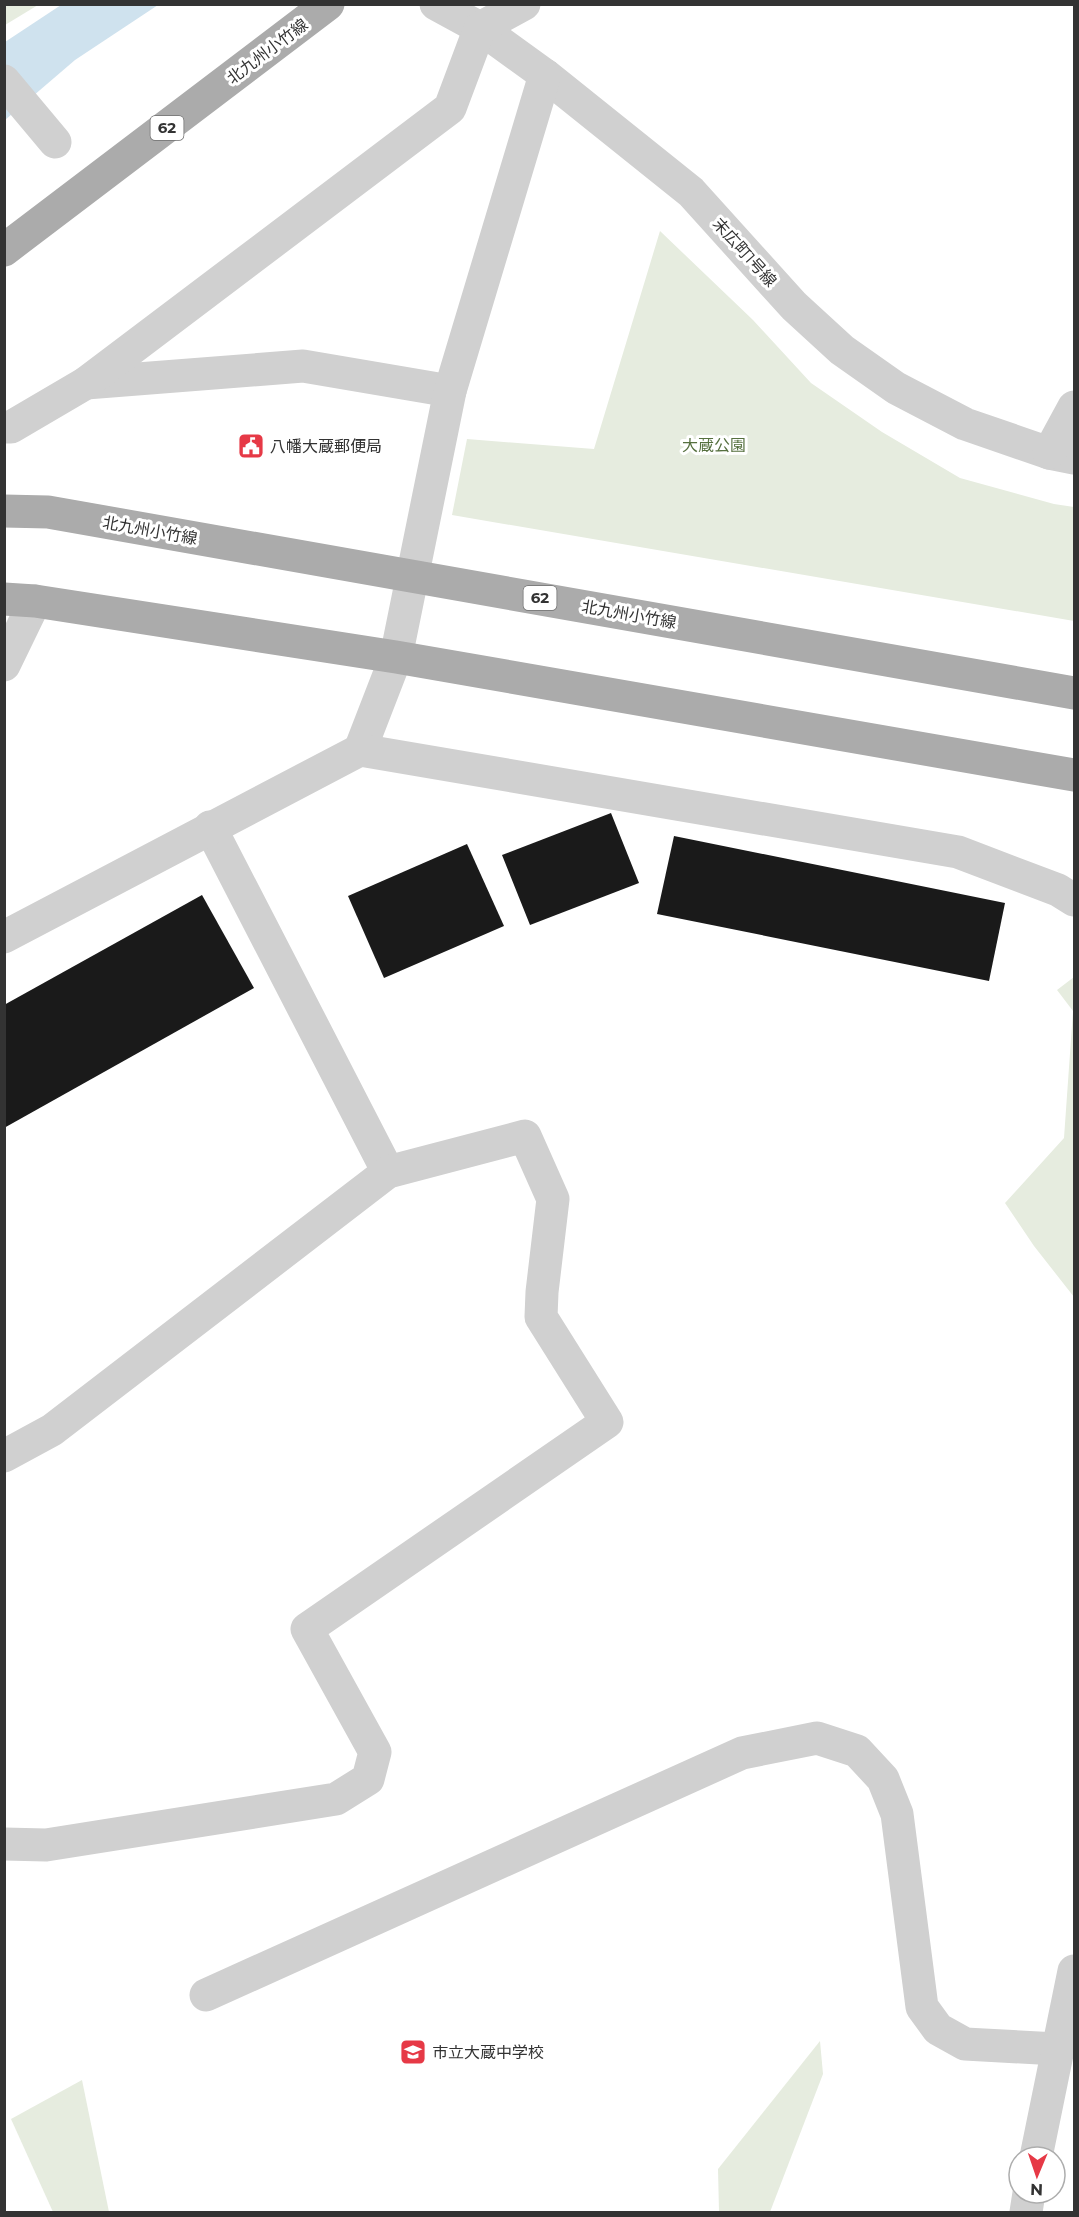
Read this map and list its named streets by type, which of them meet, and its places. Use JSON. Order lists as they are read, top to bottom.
{
  "streets": {
    "main road": ["北九州小竹線", "62"],
    "street": ["末広町1号線"]
  },
  "parks": ["大蔵公園"],
  "places": {
    "public building": ["八幡大蔵郵便局"],
    "school or university": ["市立大蔵中学校"]
  },
  "north": "bottom"
}
